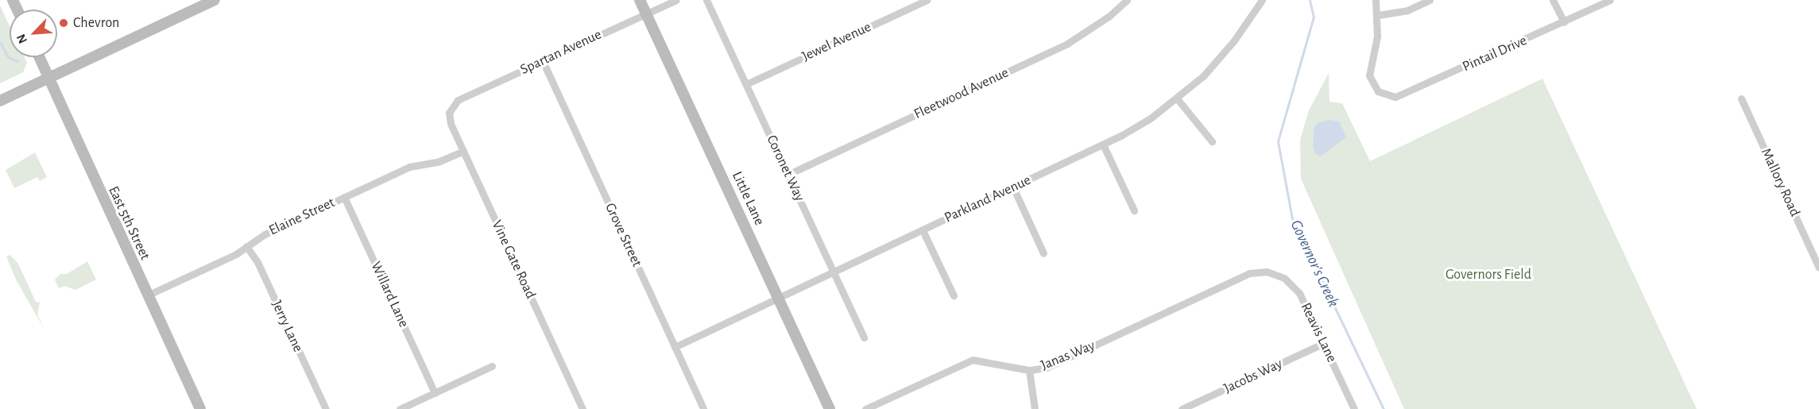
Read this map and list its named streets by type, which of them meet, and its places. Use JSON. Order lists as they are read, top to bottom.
{
  "streets": {
    "main road": ["Little Lane", "East 5th Street"],
    "street": [
      "Jewel Avenue",
      "Spartan Avenue",
      "Pintail Drive",
      "Fleetwood Avenue",
      "Coronet Way",
      "Mallory Road",
      "Parkland Avenue",
      "Elaine Street",
      "Grove Street",
      "Vine Gate Road",
      "Willard Lane",
      "Jerry Lane",
      "Reavis Lane",
      "Janas Way",
      "Jacobs Way"
    ]
  },
  "crossings": [
    ["Jewel Avenue", "Coronet Way"],
    ["Spartan Avenue", "Little Lane"],
    ["Spartan Avenue", "Grove Street"],
    ["Spartan Avenue", "Vine Gate Road"],
    ["Fleetwood Avenue", "Coronet Way"],
    ["Coronet Way", "Parkland Avenue"],
    ["Little Lane", "Parkland Avenue"],
    ["Parkland Avenue", "Grove Street"],
    ["Elaine Street", "East 5th Street"],
    ["Elaine Street", "Vine Gate Road"],
    ["Elaine Street", "Willard Lane"],
    ["Elaine Street", "Jerry Lane"],
    ["Reavis Lane", "Janas Way"],
    ["Reavis Lane", "Jacobs Way"]
  ],
  "water": ["Governor's Creek"],
  "parks": ["Governors Field"],
  "places": ["Chevron"],
  "north": "bottom left"
}
